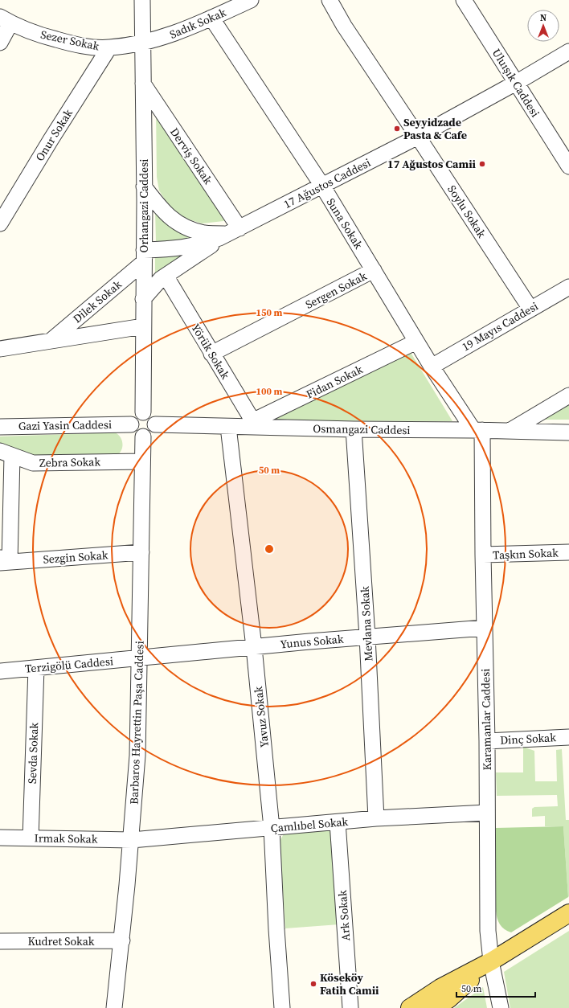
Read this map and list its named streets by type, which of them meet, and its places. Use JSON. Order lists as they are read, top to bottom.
{
  "streets": {
    "street": [
      "Sadık Sokak",
      "Sezer Sokak",
      "Uluışık Caddesi",
      "Onur Sokak",
      "Derviş Sokak",
      "17 Ağustos Caddesi",
      "Orhangazi Caddesi",
      "Soylu Sokak",
      "Suna Sokak",
      "Sergen Sokak",
      "Dilek Sokak",
      "19 Mayıs Caddesi",
      "Yörük Sokak",
      "Fidan Sokak",
      "Gazi Yasin Caddesi",
      "Osmangazi Caddesi",
      "Zebra Sokak",
      "Taşkın Sokak",
      "Sezgin Sokak",
      "Mevlana Sokak",
      "Yunus Sokak",
      "Terzigölü Caddesi",
      "Yavuz Sokak",
      "Karamanlar Caddesi",
      "Barbaros Hayrettin Paşa Caddesi",
      "Dinç Sokak",
      "Sevda Sokak",
      "Çamlıbel Sokak",
      "Irmak Sokak",
      "Ark Sokak",
      "Kudret Sokak"
    ]
  },
  "crossings": [
    ["Sadık Sokak", "Sezer Sokak"],
    ["Sadık Sokak", "Orhangazi Caddesi"],
    ["Sadık Sokak", "Suna Sokak"],
    ["Sezer Sokak", "Onur Sokak"],
    ["Sezer Sokak", "Orhangazi Caddesi"],
    ["Uluışık Caddesi", "17 Ağustos Caddesi"],
    ["Derviş Sokak", "17 Ağustos Caddesi"],
    ["Derviş Sokak", "Orhangazi Caddesi"],
    ["17 Ağustos Caddesi", "Orhangazi Caddesi"],
    ["17 Ağustos Caddesi", "Soylu Sokak"],
    ["17 Ağustos Caddesi", "Suna Sokak"],
    ["17 Ağustos Caddesi", "Dilek Sokak"],
    ["Orhangazi Caddesi", "Dilek Sokak"],
    ["Orhangazi Caddesi", "Gazi Yasin Caddesi"],
    ["Orhangazi Caddesi", "Osmangazi Caddesi"],
    ["Orhangazi Caddesi", "Barbaros Hayrettin Paşa Caddesi"],
    ["Soylu Sokak", "19 Mayıs Caddesi"],
    ["Suna Sokak", "Sergen Sokak"],
    ["Suna Sokak", "19 Mayıs Caddesi"],
    ["Suna Sokak", "Fidan Sokak"],
    ["Suna Sokak", "Osmangazi Caddesi"],
    ["Suna Sokak", "Karamanlar Caddesi"],
    ["Sergen Sokak", "Yörük Sokak"],
    ["Yörük Sokak", "Fidan Sokak"],
    ["Yörük Sokak", "Osmangazi Caddesi"],
    ["Fidan Sokak", "Osmangazi Caddesi"],
    ["Gazi Yasin Caddesi", "Osmangazi Caddesi"],
    ["Gazi Yasin Caddesi", "Barbaros Hayrettin Paşa Caddesi"],
    ["Osmangazi Caddesi", "Mevlana Sokak"],
    ["Osmangazi Caddesi", "Yavuz Sokak"],
    ["Osmangazi Caddesi", "Karamanlar Caddesi"],
    ["Osmangazi Caddesi", "Barbaros Hayrettin Paşa Caddesi"],
    ["Zebra Sokak", "Barbaros Hayrettin Paşa Caddesi"],
    ["Taşkın Sokak", "Karamanlar Caddesi"],
    ["Sezgin Sokak", "Barbaros Hayrettin Paşa Caddesi"],
    ["Mevlana Sokak", "Yunus Sokak"],
    ["Mevlana Sokak", "Çamlıbel Sokak"],
    ["Yunus Sokak", "Terzigölü Caddesi"],
    ["Yunus Sokak", "Yavuz Sokak"],
    ["Yunus Sokak", "Karamanlar Caddesi"],
    ["Yunus Sokak", "Barbaros Hayrettin Paşa Caddesi"],
    ["Terzigölü Caddesi", "Barbaros Hayrettin Paşa Caddesi"],
    ["Terzigölü Caddesi", "Sevda Sokak"],
    ["Yavuz Sokak", "Çamlıbel Sokak"],
    ["Karamanlar Caddesi", "Dinç Sokak"],
    ["Karamanlar Caddesi", "Çamlıbel Sokak"],
    ["Barbaros Hayrettin Paşa Caddesi", "Çamlıbel Sokak"],
    ["Barbaros Hayrettin Paşa Caddesi", "Irmak Sokak"],
    ["Barbaros Hayrettin Paşa Caddesi", "Kudret Sokak"],
    ["Sevda Sokak", "Irmak Sokak"],
    ["Çamlıbel Sokak", "Irmak Sokak"],
    ["Çamlıbel Sokak", "Ark Sokak"]
  ],
  "places": ["Seyyidzade Pasta & Cafe", "17 Ağustos Camii", "Köseköy Fatih Camii"],
  "scale_bar": "50 m",
  "north": "top",
  "rings": ["150 m", "100 m", "50 m"]
}
